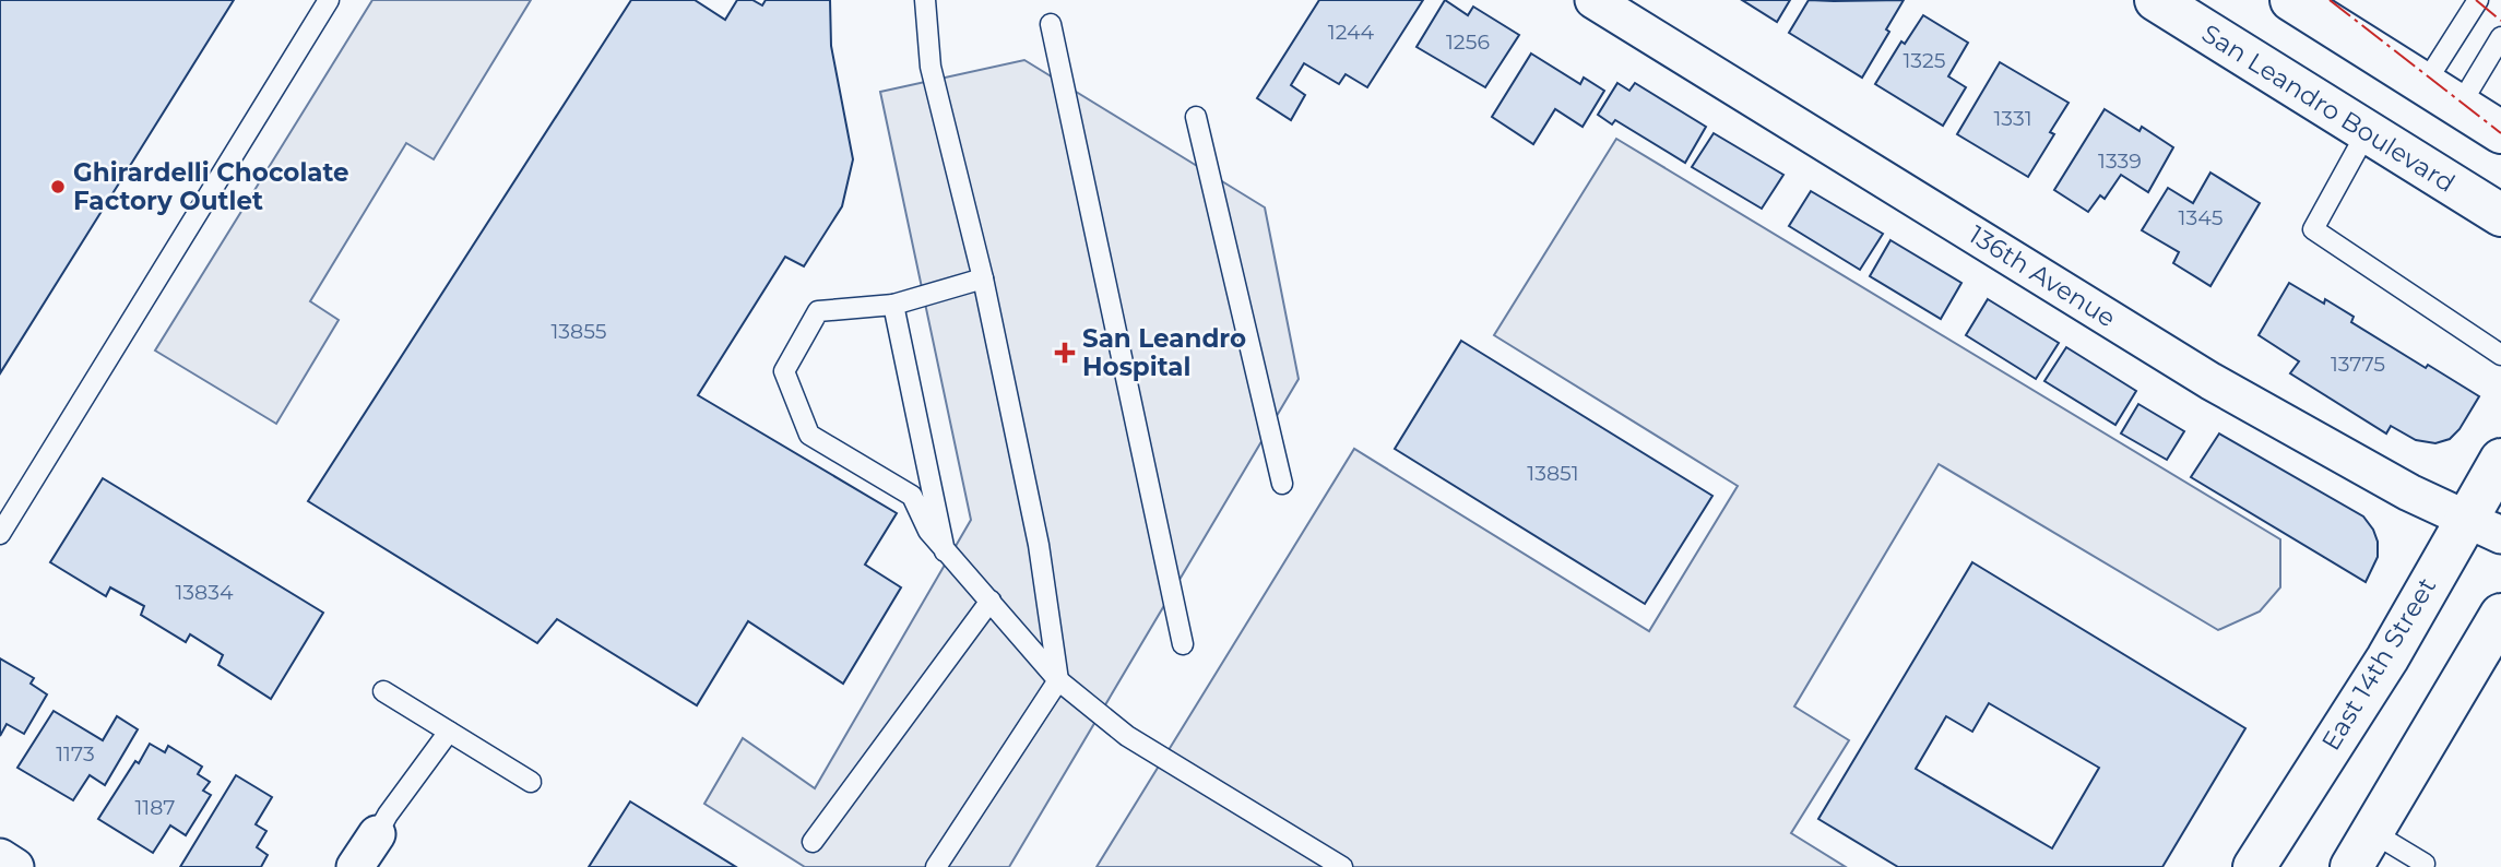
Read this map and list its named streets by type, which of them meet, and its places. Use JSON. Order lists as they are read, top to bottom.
{
  "streets": {
    "main road": ["San Leandro Boulevard", "East 14th Street"],
    "street": ["136th Avenue"]
  },
  "crossings": [
    ["136th Avenue", "East 14th Street"]
  ],
  "places": {
    "other": ["Ghirardelli Chocolate Factory Outlet"],
    "health": ["San Leandro Hospital"]
  },
  "house_numbers": [
    "1244",
    "1256",
    "1325",
    "1331",
    "1339",
    "1345",
    "13855",
    "13775",
    "13851",
    "13834",
    "1173",
    "1187"
  ]
}
